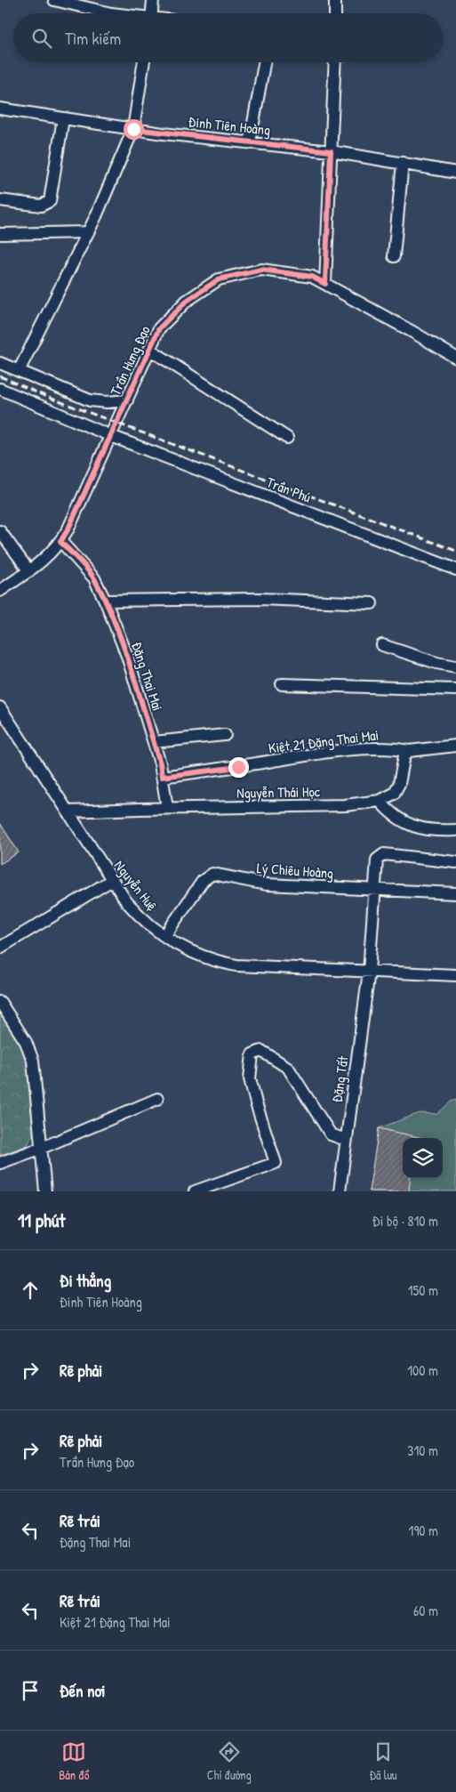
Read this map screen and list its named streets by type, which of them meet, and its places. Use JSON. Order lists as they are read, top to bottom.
{
  "streets": {
    "street": [
      "Đinh Tiên Hoàng",
      "Trần Hưng Đạo",
      "Trần Phú",
      "Đặng Thai Mai",
      "Kiệt 21 Đặng Thai Mai",
      "Nguyễn Thái Học",
      "Lý Chiêu Hoàng",
      "Nguyễn Huệ",
      "Đặng Tất"
    ]
  },
  "crossings": [
    ["Trần Hưng Đạo", "Trần Phú"],
    ["Trần Hưng Đạo", "Đặng Thai Mai"],
    ["Đặng Thai Mai", "Kiệt 21 Đặng Thai Mai"],
    ["Đặng Thai Mai", "Nguyễn Thái Học"],
    ["Kiệt 21 Đặng Thai Mai", "Nguyễn Thái Học"],
    ["Nguyễn Thái Học", "Nguyễn Huệ"],
    ["Lý Chiêu Hoàng", "Nguyễn Huệ"],
    ["Lý Chiêu Hoàng", "Đặng Tất"],
    ["Nguyễn Huệ", "Đặng Tất"]
  ],
  "page": {
    "search": "Tìm kiếm",
    "heading": ["11 phút", "Đi bộ · 810 m"],
    "list": [
      ["Đi thẳng", "Đinh Tiên Hoàng", "150 m"],
      ["Rẽ phải", "100 m"],
      ["Rẽ phải", "Trần Hưng Đạo", "310 m"],
      ["Rẽ trái", "Đặng Thai Mai", "190 m"],
      ["Rẽ trái", "Kiệt 21 Đặng Thai Mai", "60 m"],
      "Đến nơi"
    ],
    "nav": ["Bản đồ", "Chỉ đường", "Đã lưu"]
  }
}
